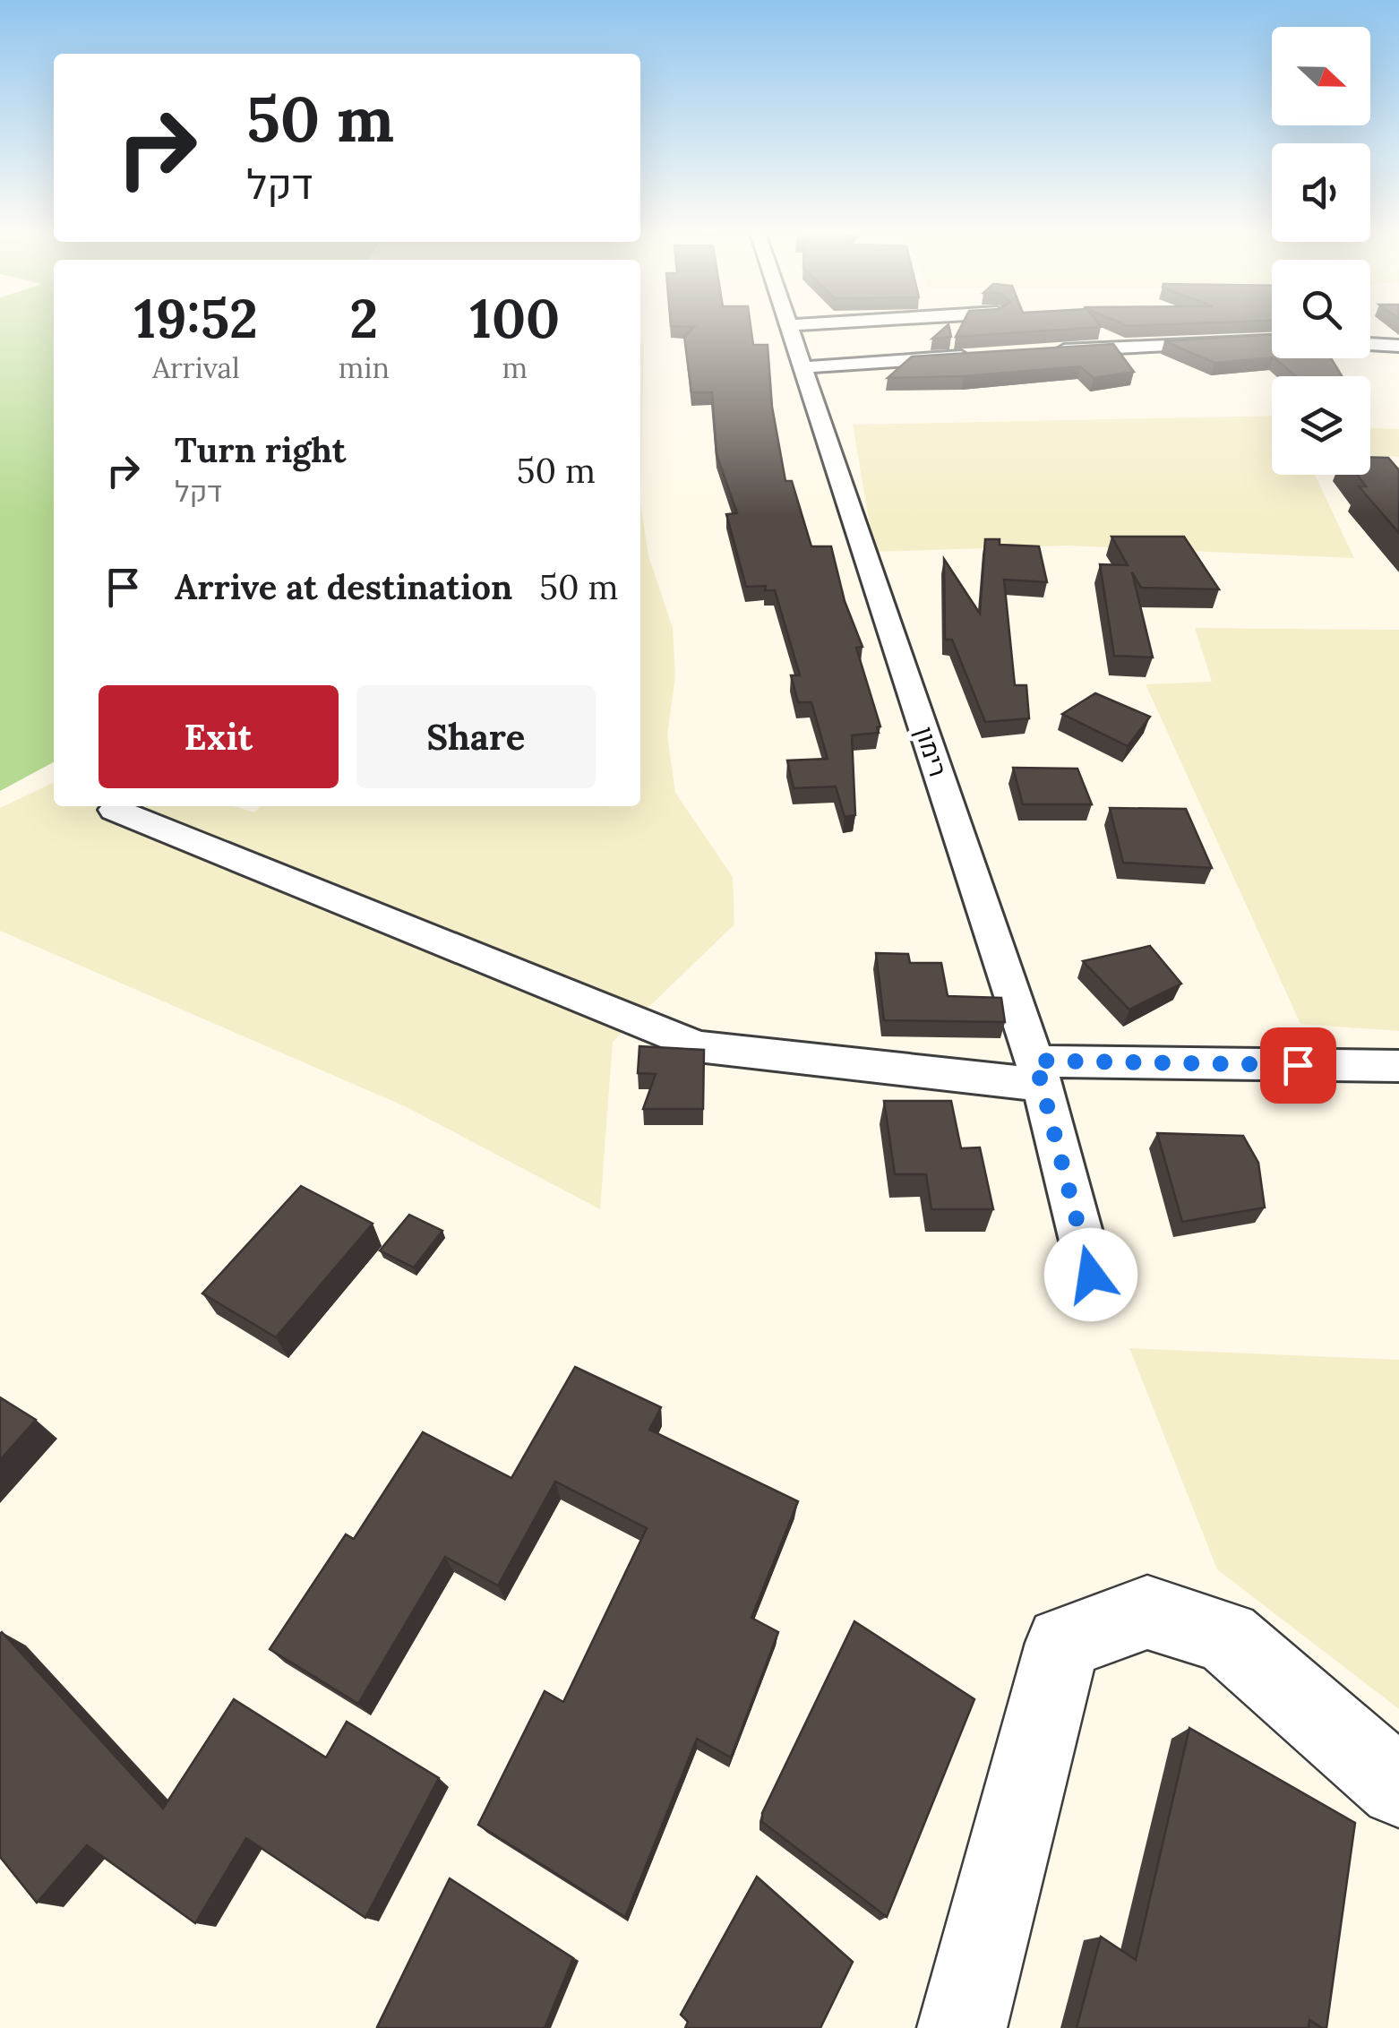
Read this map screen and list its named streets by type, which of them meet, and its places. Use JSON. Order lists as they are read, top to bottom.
{
  "streets": {
    "street": ["רימון"]
  },
  "north": "right",
  "page": {
    "turn": ["50 m", "דקל"],
    "eta": [
      "19:52",
      "Arrival",
      "2",
      "min",
      "100",
      "m"
    ],
    "list": [
      {
        "name": "Turn right",
        "note": "דקל",
        "value": "50 m"
      },
      {
        "name": "Arrive at destination",
        "value": "50 m"
      }
    ],
    "buttons": ["Exit", "Share"]
  }
}
